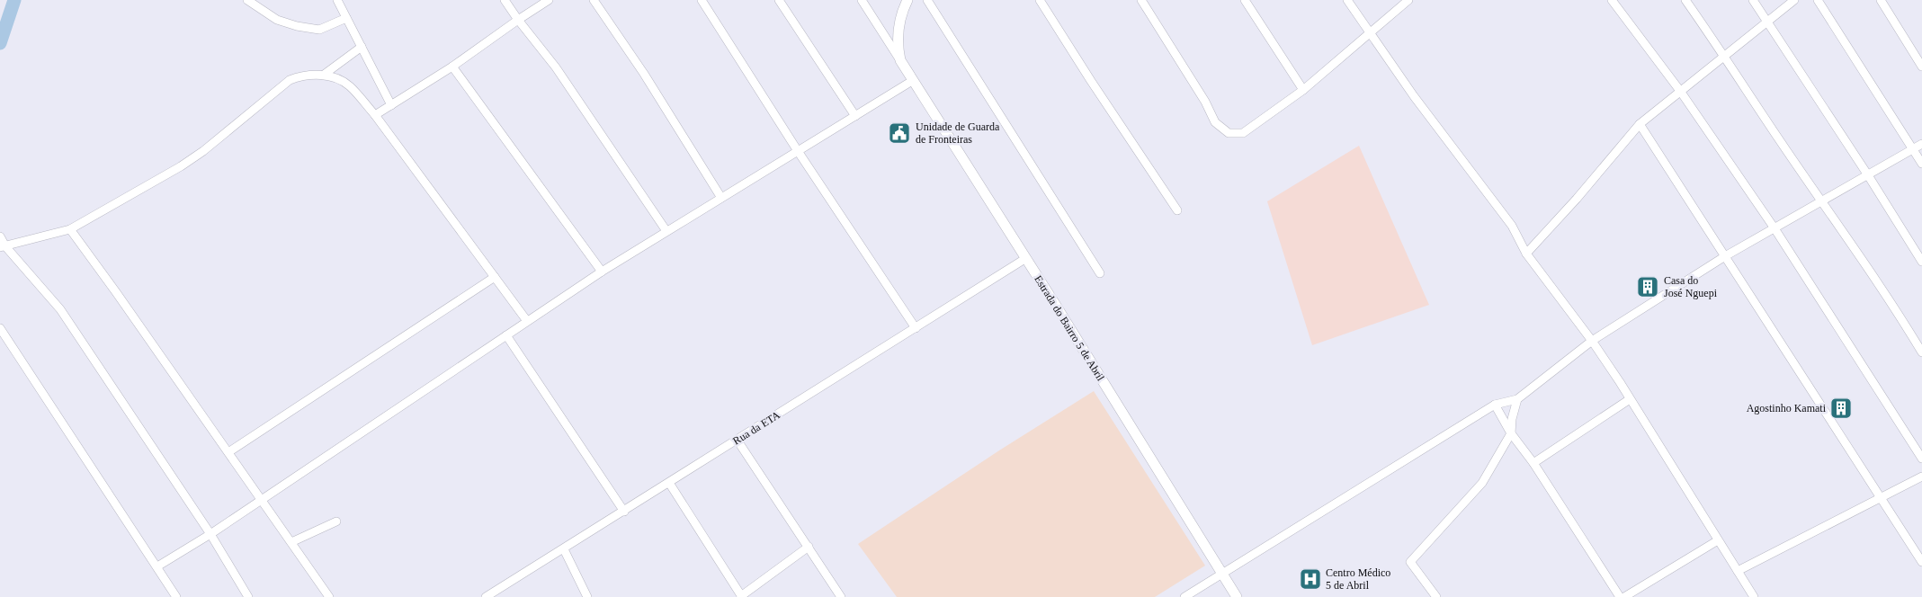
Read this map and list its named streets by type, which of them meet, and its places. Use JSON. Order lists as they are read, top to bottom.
{
  "streets": {
    "street": ["Estrada do Bairro 5 de Abril", "Rua da ETA"]
  },
  "crossings": [
    ["Estrada do Bairro 5 de Abril", "Rua da ETA"]
  ],
  "places": {
    "public building": ["Unidade de Guarda de Fronteiras"],
    "building": ["Casa do José Nguepi", "Agostinho Kamati"],
    "hospital": ["Centro Médico 5 de Abril"]
  }
}
